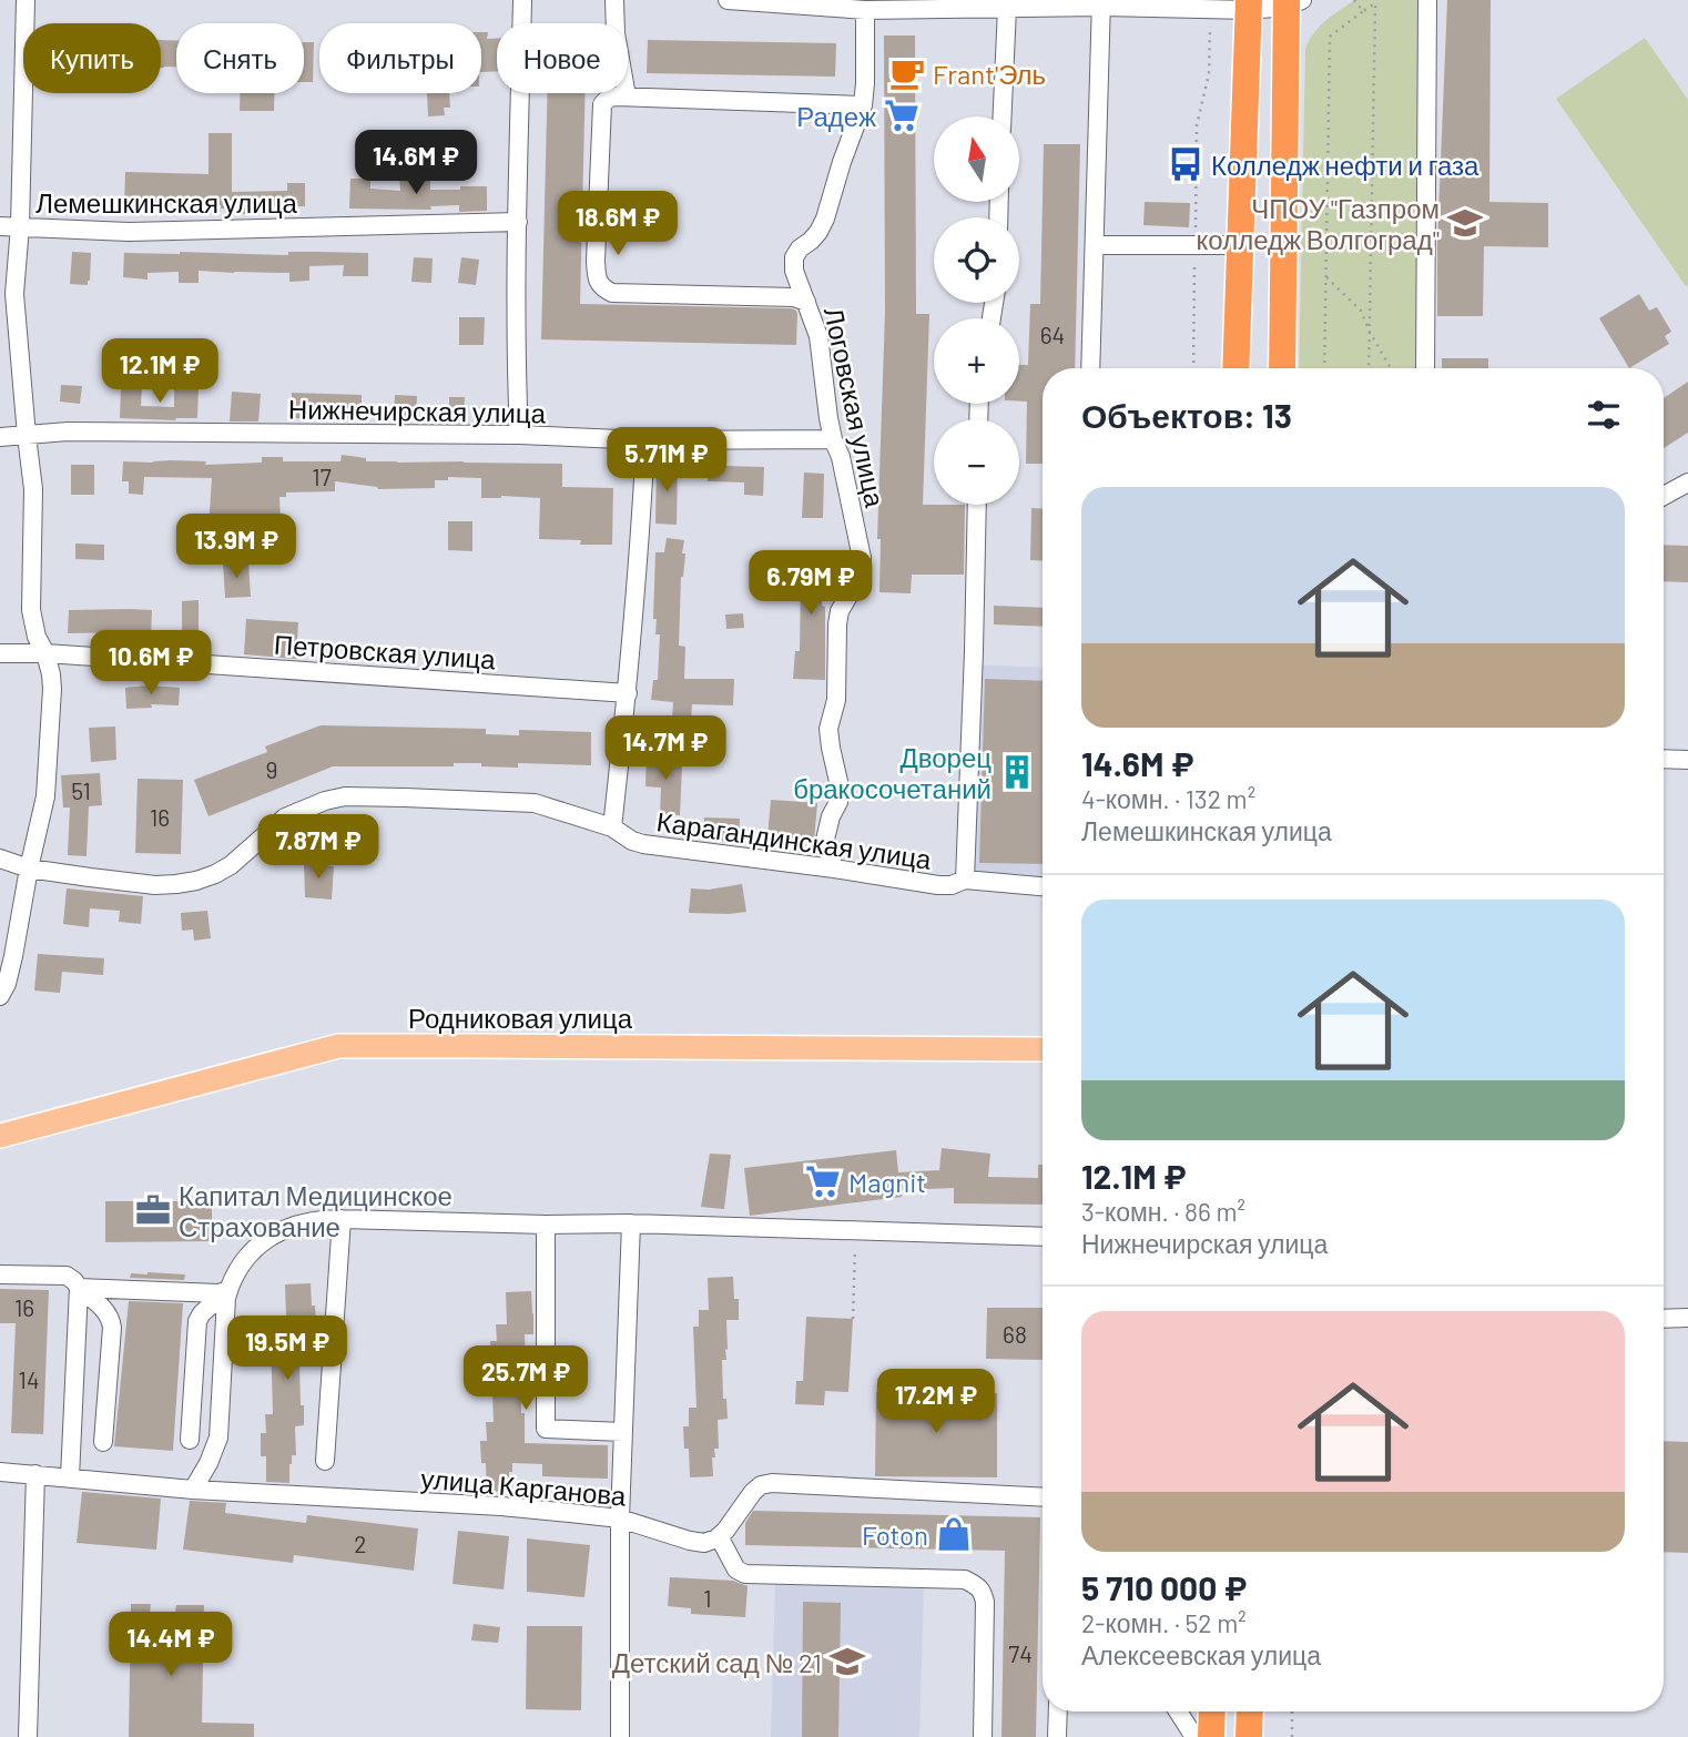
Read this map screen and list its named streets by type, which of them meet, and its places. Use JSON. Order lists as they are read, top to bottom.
{
  "streets": {
    "main road": ["Родниковая улица"],
    "street": [
      "Лемешкинская улица",
      "Логовская улица",
      "Нижнечирская улица",
      "Петровская улица",
      "Карагандинская улица",
      "улица Карганова"
    ]
  },
  "crossings": [
    ["Логовская улица", "Нижнечирская улица"],
    ["Логовская улица", "Карагандинская улица"]
  ],
  "places": {
    "cafe": ["Frant'Эль"],
    "supermarket": ["Радеж", "Magnit"],
    "bus stop": ["Колледж нефти и газа"],
    "school or university": ["ЧПОУ \"Газпром колледж Волгоград\"", "Детский сад № 21"],
    "building": ["Дворец бракосочетаний"],
    "office": ["Капитал Медицинское Страхование"],
    "shop": ["Foton"]
  },
  "house_numbers": [
    "64",
    "17",
    "9",
    "51",
    "16",
    "16",
    "68",
    "14",
    "2",
    "1",
    "74"
  ],
  "north": "top",
  "page": {
    "chip": [
      "Купить",
      "Снять",
      "Фильтры",
      "Новое"
    ],
    "map_buttons": ["+", "−"],
    "price": [
      "14.6M ₽",
      "18.6M ₽",
      "12.1M ₽",
      "5.71M ₽",
      "13.9M ₽",
      "6.79M ₽",
      "10.6M ₽",
      "14.7M ₽",
      "7.87M ₽",
      "19.5M ₽",
      "25.7M ₽",
      "17.2M ₽",
      "14.4M ₽"
    ],
    "heading": "Объектов: 13",
    "list": [
      {
        "name": "14.6M ₽",
        "note": "4-комн. · 132 m² · Лемешкинская улица"
      },
      {
        "name": "12.1M ₽",
        "note": "3-комн. · 86 m² · Нижнечирская улица"
      },
      {
        "name": "5 710 000 ₽",
        "note": "2-комн. · 52 m² · Алексеевская улица"
      }
    ]
  }
}
